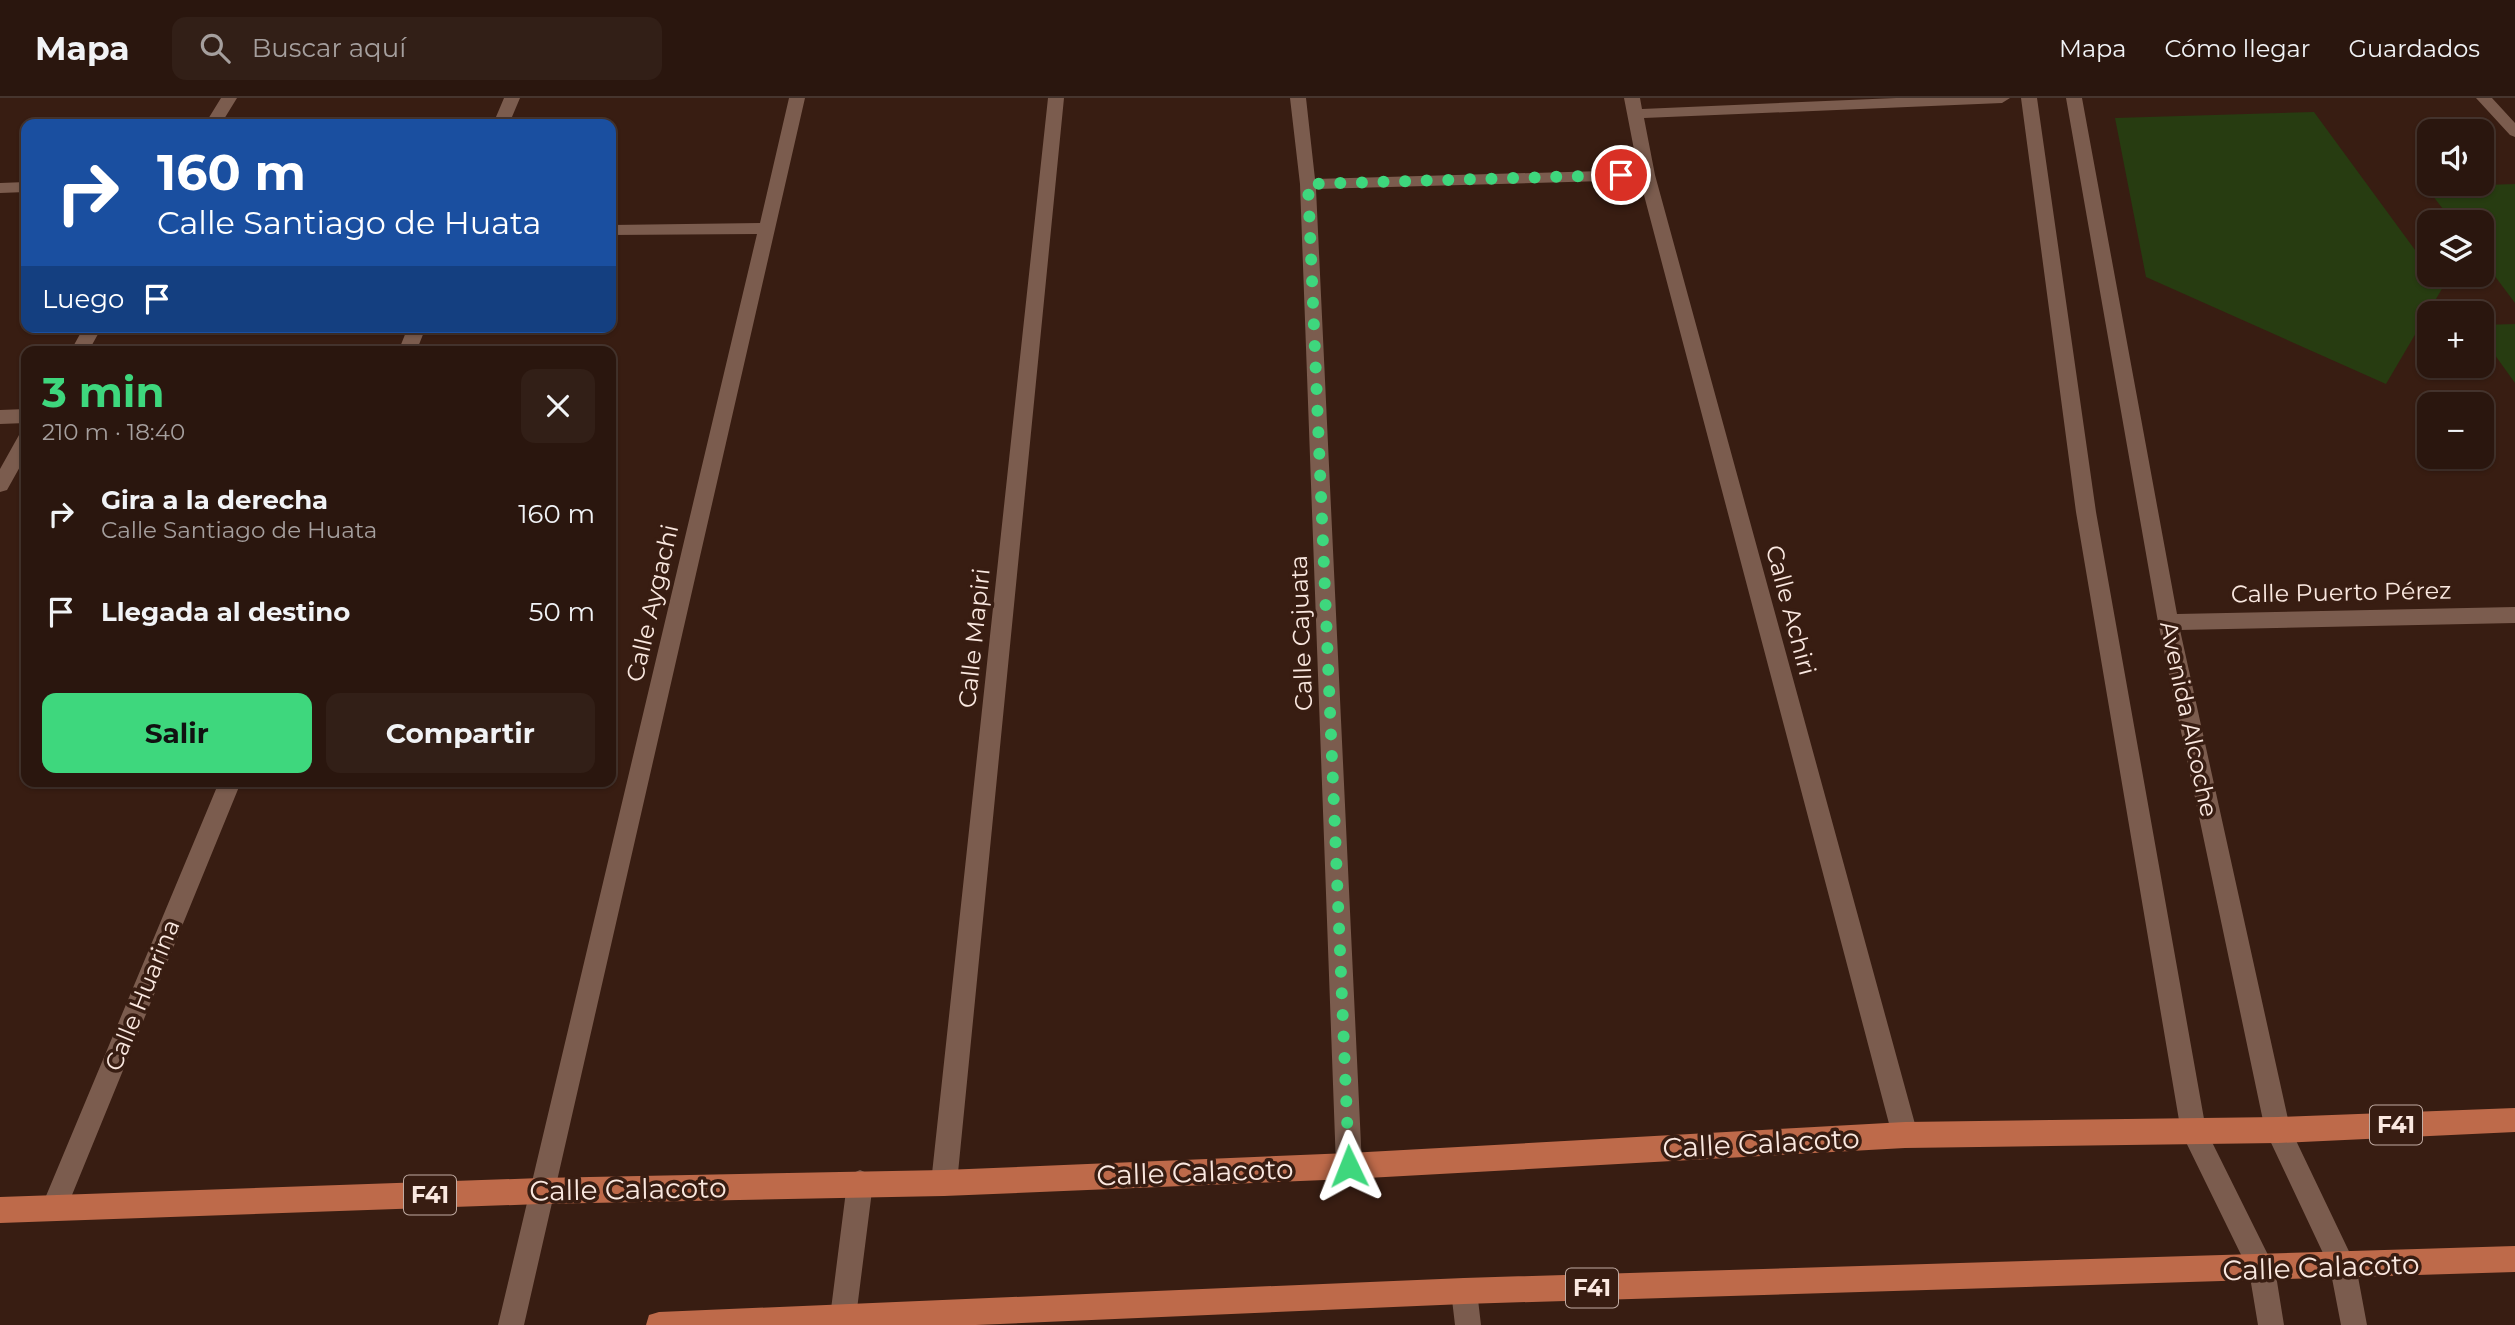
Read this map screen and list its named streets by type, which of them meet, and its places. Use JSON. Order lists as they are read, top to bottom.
{
  "streets": {
    "main road": ["F41", "Calle Calacoto"],
    "street": [
      "Calle Puerto Pérez",
      "Calle Aygachi",
      "Calle Achiri",
      "Calle Cajuata",
      "Calle Mapiri",
      "Avenida Alcoche",
      "Calle Huarina"
    ]
  },
  "crossings": [
    ["Calle Puerto Pérez", "Avenida Alcoche"],
    ["Calle Aygachi", "Calle Calacoto"],
    ["Calle Achiri", "Calle Calacoto"],
    ["Calle Cajuata", "Calle Calacoto"],
    ["Calle Mapiri", "Calle Calacoto"],
    ["Avenida Alcoche", "Calle Calacoto"],
    ["Calle Huarina", "Calle Calacoto"]
  ],
  "page": {
    "header": "Mapa",
    "search": "Buscar aquí",
    "nav": ["Mapa", "Cómo llegar", "Guardados"],
    "map_buttons": ["+", "−"],
    "turn": ["160 m", "Calle Santiago de Huata"],
    "then": "Luego",
    "heading": ["3 min", "210 m · 18:40"],
    "list": [
      {
        "name": "Gira a la derecha",
        "note": "Calle Santiago de Huata",
        "value": "160 m"
      },
      {
        "name": "Llegada al destino",
        "value": "50 m"
      }
    ],
    "buttons": ["Salir", "Compartir"]
  }
}
